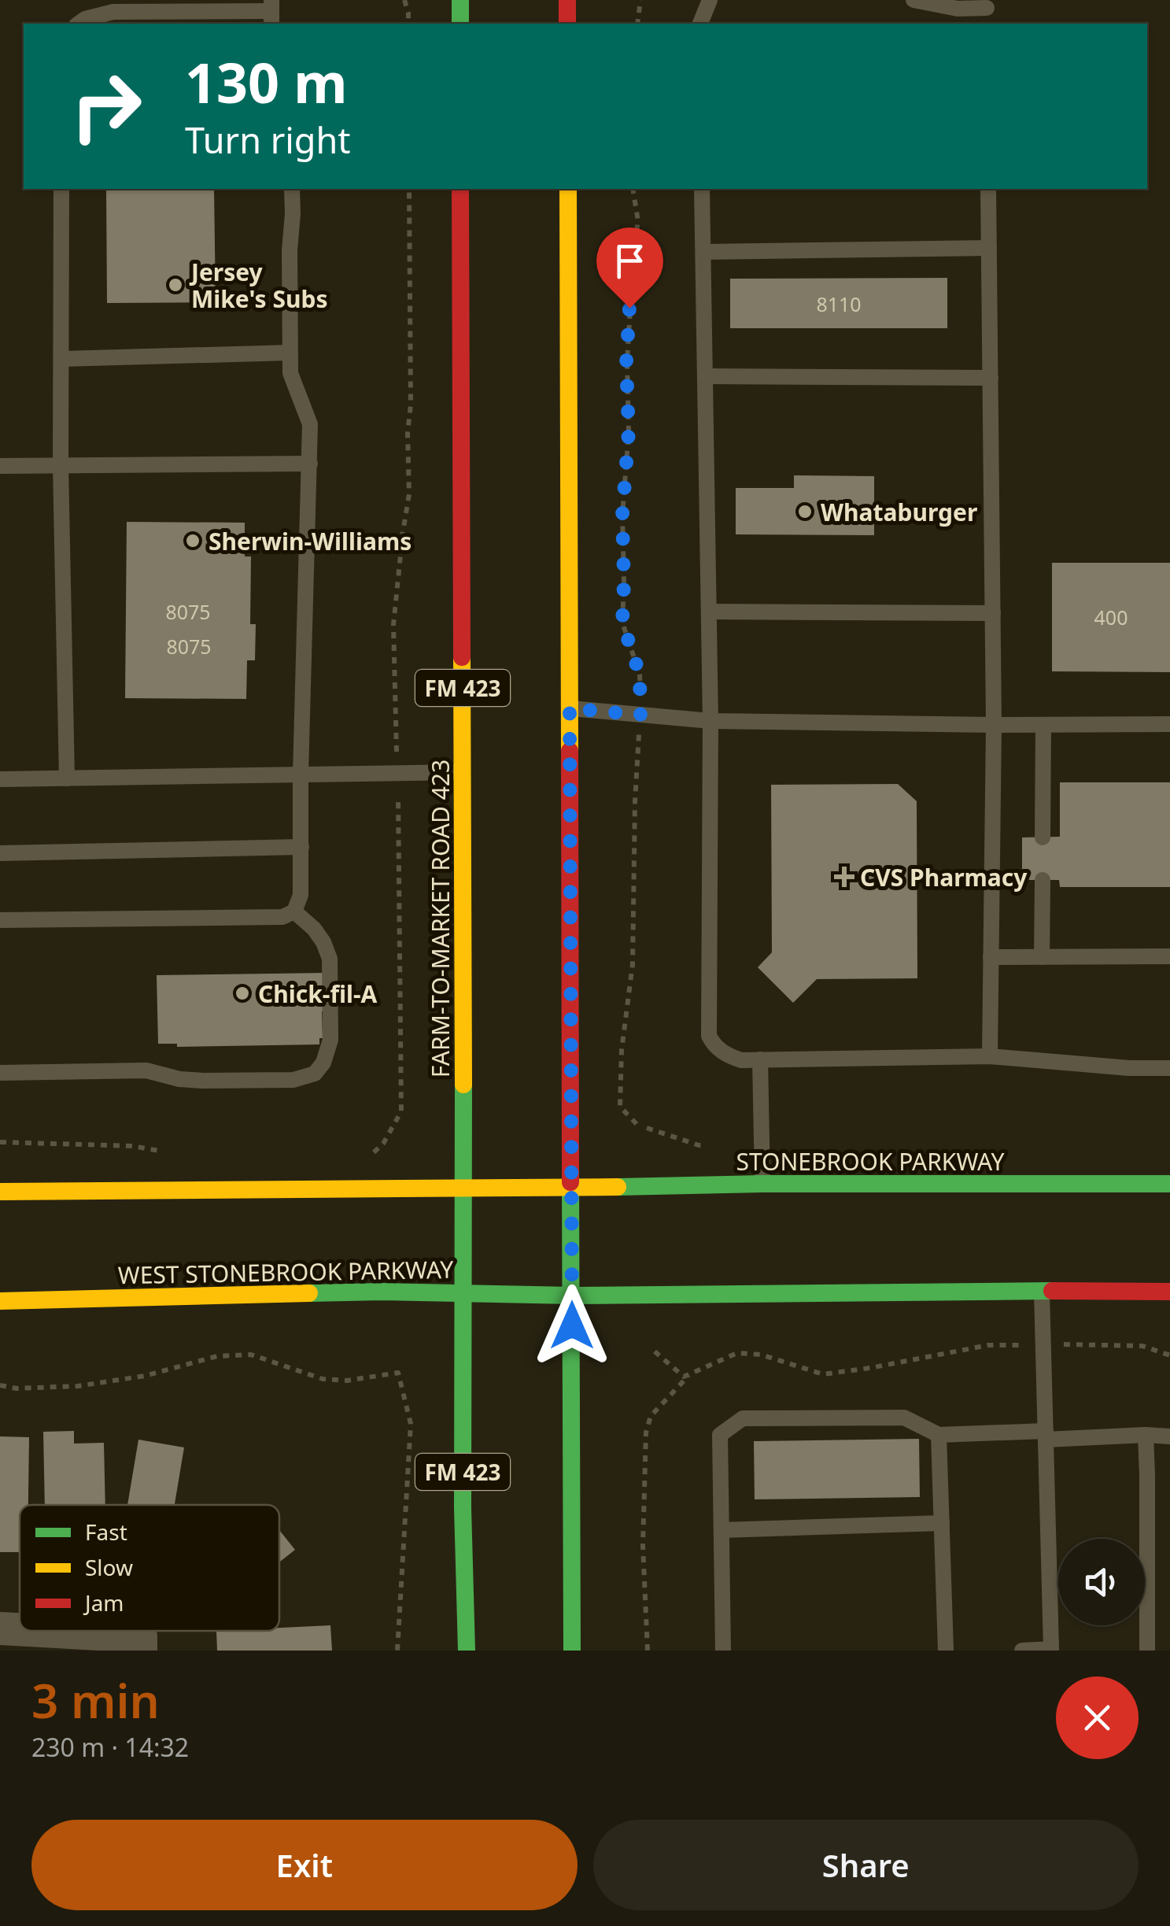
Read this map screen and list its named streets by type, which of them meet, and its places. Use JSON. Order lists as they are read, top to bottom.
{
  "streets": {
    "main road": [
      "FM 423",
      "FARM-TO-MARKET ROAD 423",
      "STONEBROOK PARKWAY",
      "WEST STONEBROOK PARKWAY"
    ]
  },
  "crossings": [
    ["FARM-TO-MARKET ROAD 423", "WEST STONEBROOK PARKWAY"]
  ],
  "places": {
    "other": [
      "Jersey Mike's Subs",
      "Whataburger",
      "Sherwin-Williams",
      "Chick-fil-A"
    ],
    "health": ["CVS Pharmacy"]
  },
  "house_numbers": [
    "8110",
    "8075",
    "400",
    "8075"
  ],
  "legend": ["Fast", "Slow", "Jam"],
  "page": {
    "turn": ["130 m", "Turn right"],
    "heading": ["3 min", "230 m · 14:32"],
    "buttons": ["Exit", "Share"]
  }
}
